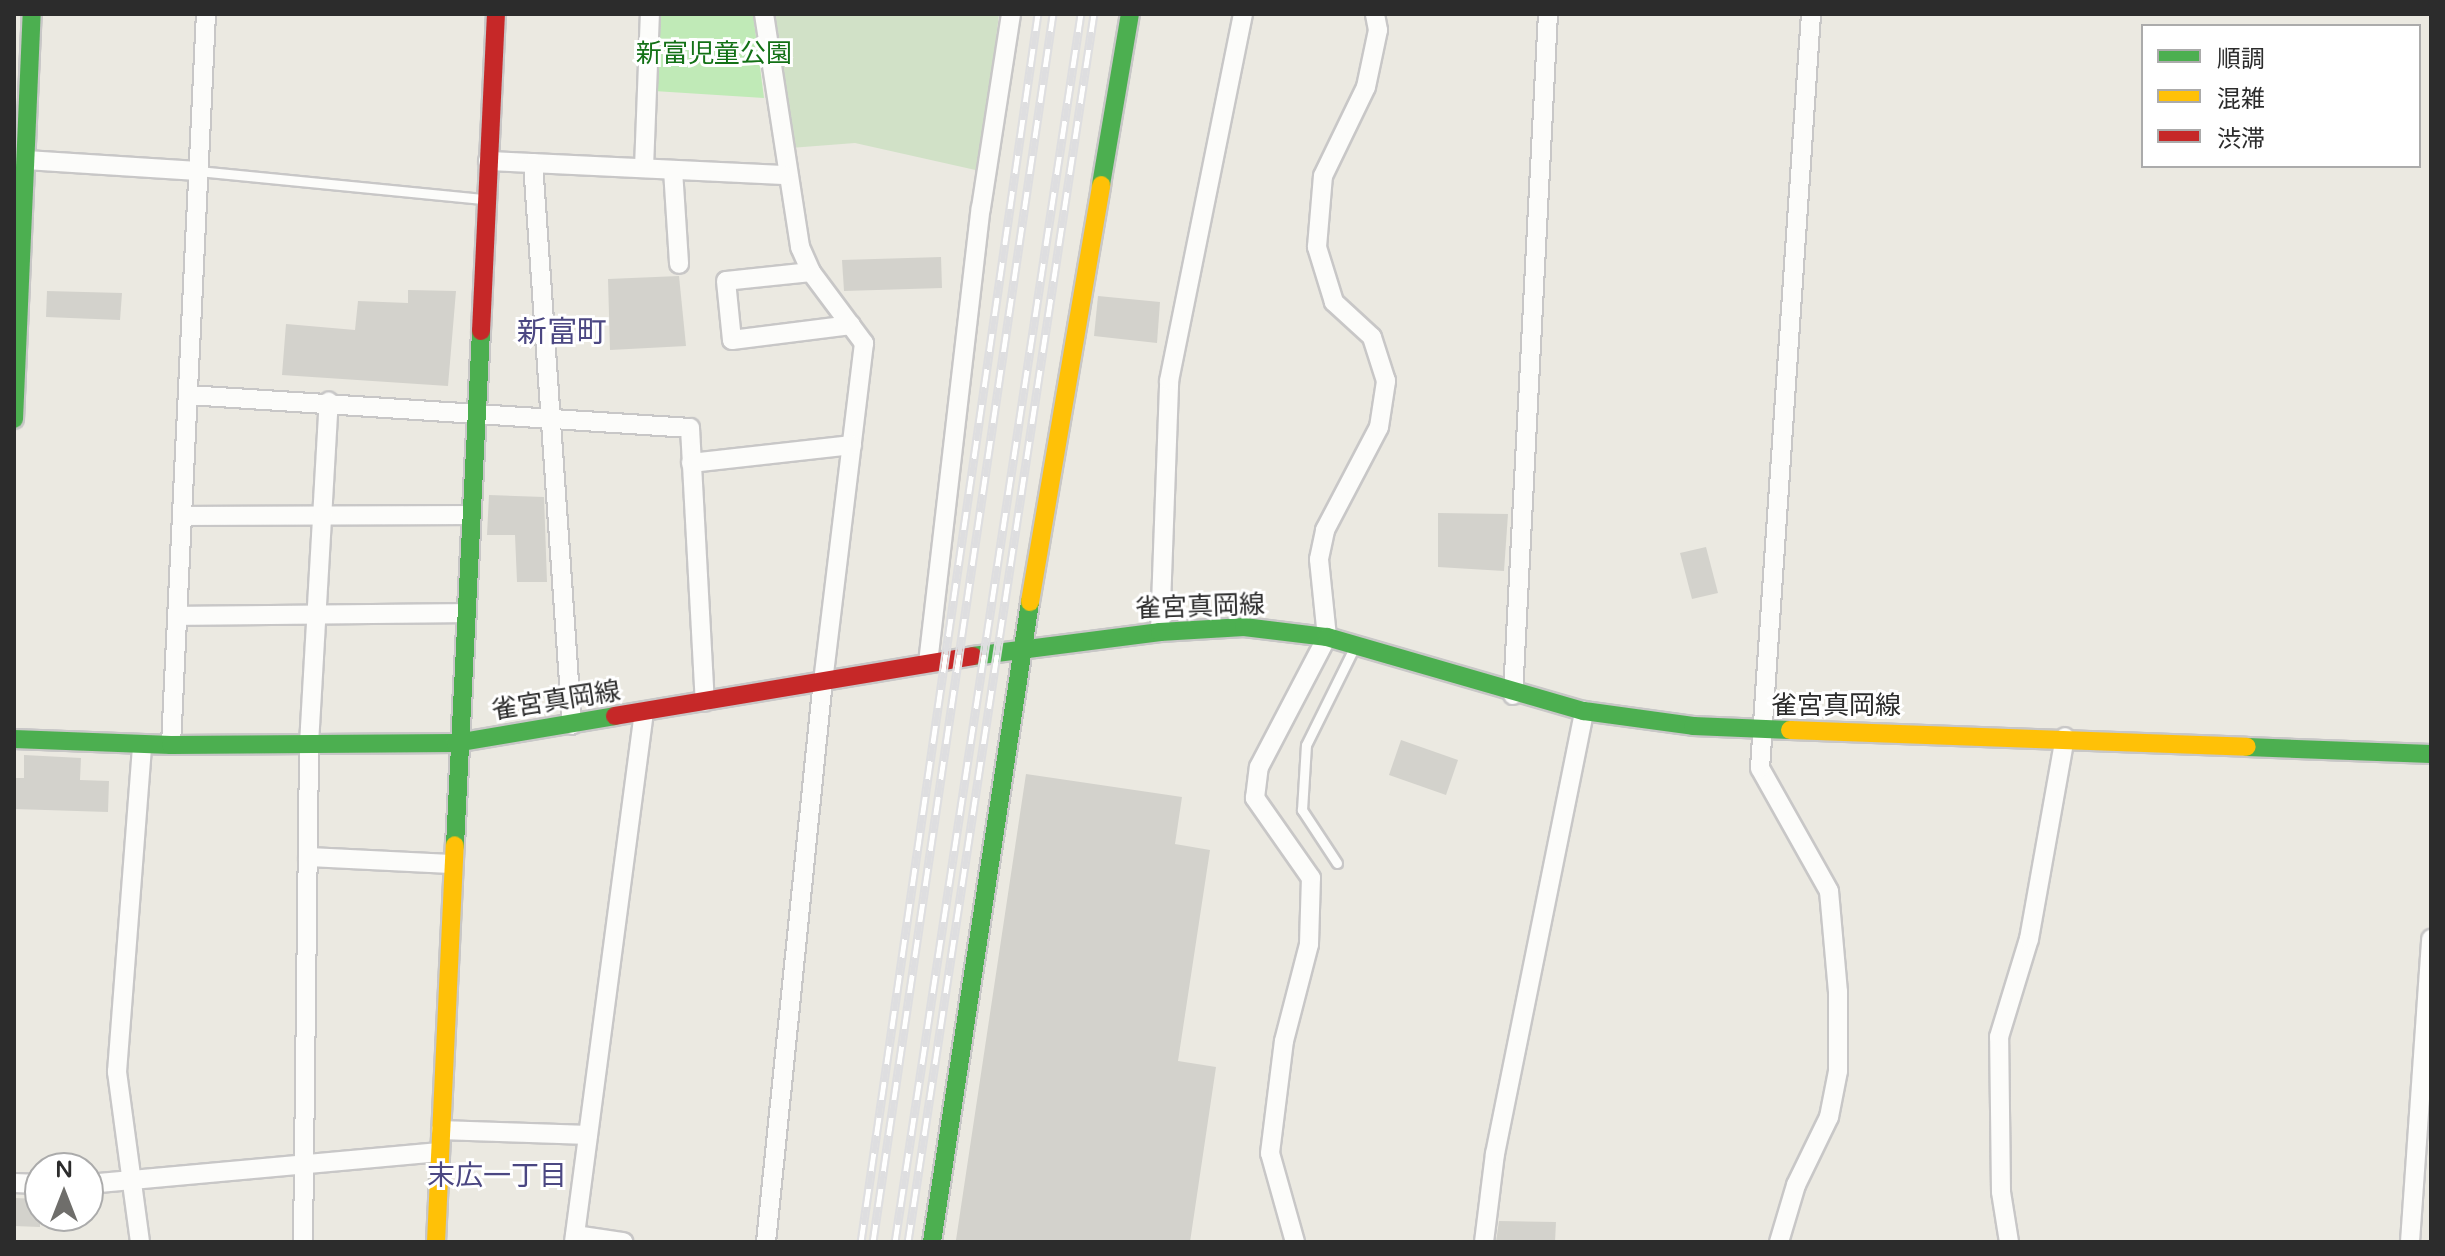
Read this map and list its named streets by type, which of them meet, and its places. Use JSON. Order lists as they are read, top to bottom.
{
  "streets": {
    "main road": ["雀宮真岡線"]
  },
  "districts": ["新富町", "末広一丁目"],
  "parks": ["新富児童公園"],
  "legend": ["順調", "混雑", "渋滞"],
  "north": "top"
}
